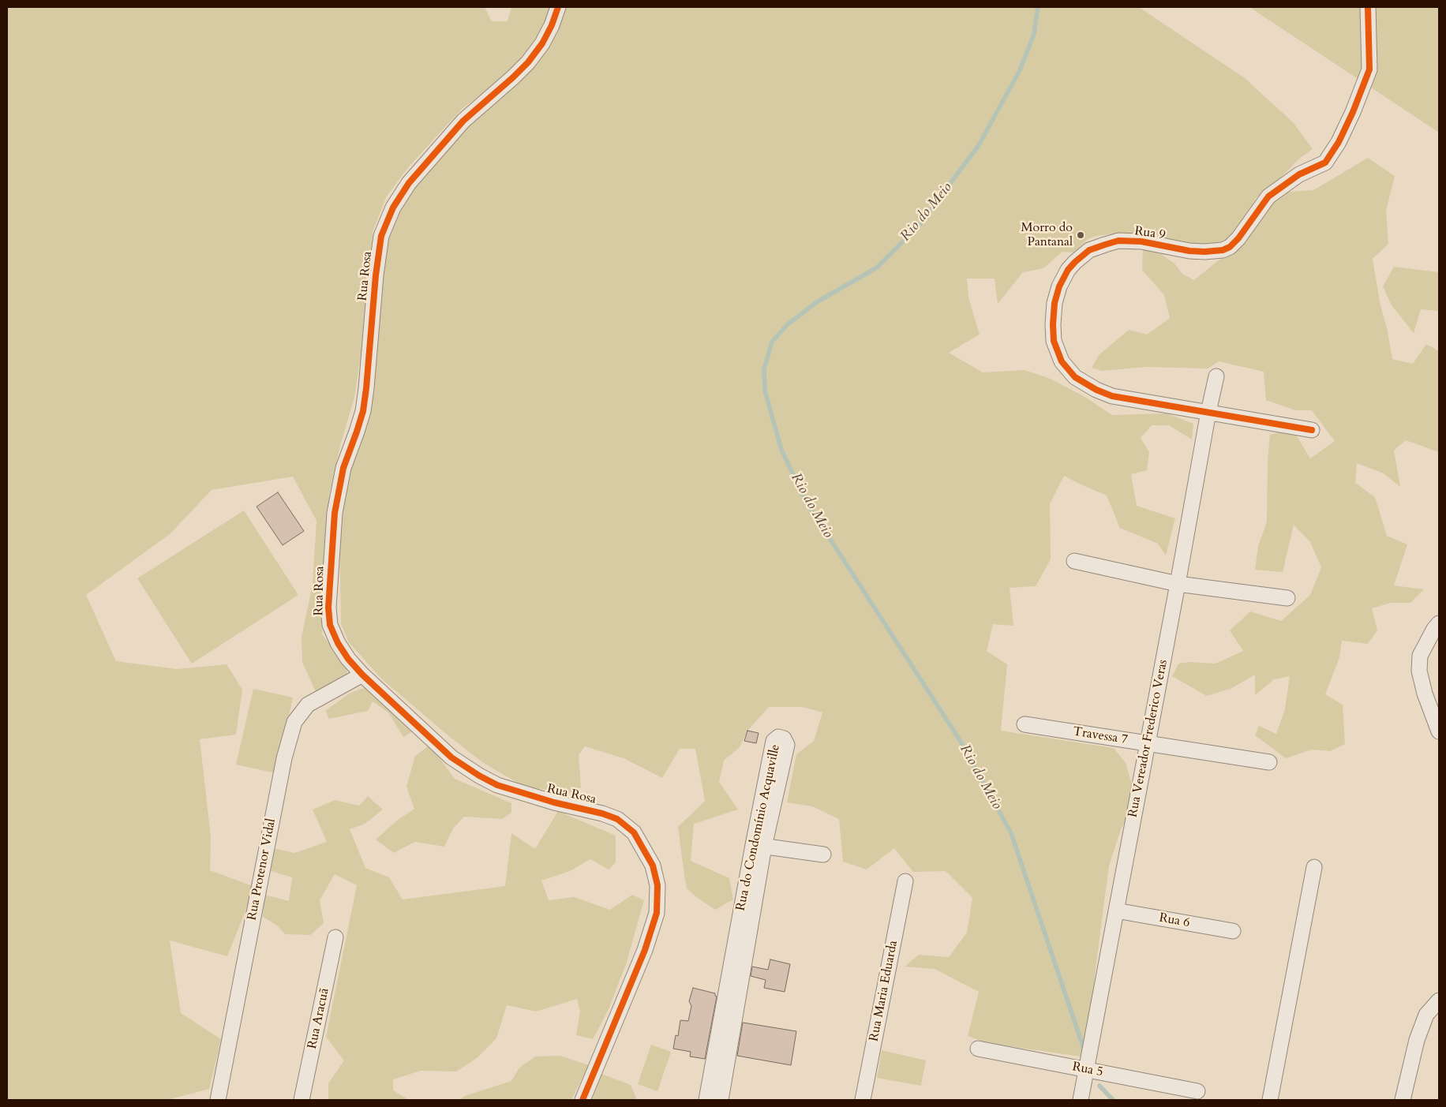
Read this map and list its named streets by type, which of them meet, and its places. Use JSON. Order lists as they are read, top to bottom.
{
  "streets": {
    "street": [
      "Rua 9",
      "Rua Rosa",
      "Travessa 7",
      "Rua Vereador Frederico Veras",
      "Rua do Condomínio Acquaville",
      "Rua Protenor Vidal",
      "Rua 6",
      "Rua Maria Eduarda",
      "Rua Aracuã",
      "Rua 5"
    ]
  },
  "crossings": [
    ["Rua 9", "Rua Vereador Frederico Veras"],
    ["Rua Rosa", "Rua Protenor Vidal"],
    ["Travessa 7", "Rua Vereador Frederico Veras"],
    ["Rua Vereador Frederico Veras", "Rua 6"],
    ["Rua Vereador Frederico Veras", "Rua 5"]
  ],
  "water": ["Rio do Meio"],
  "places": ["Morro do Pantanal"]
}
